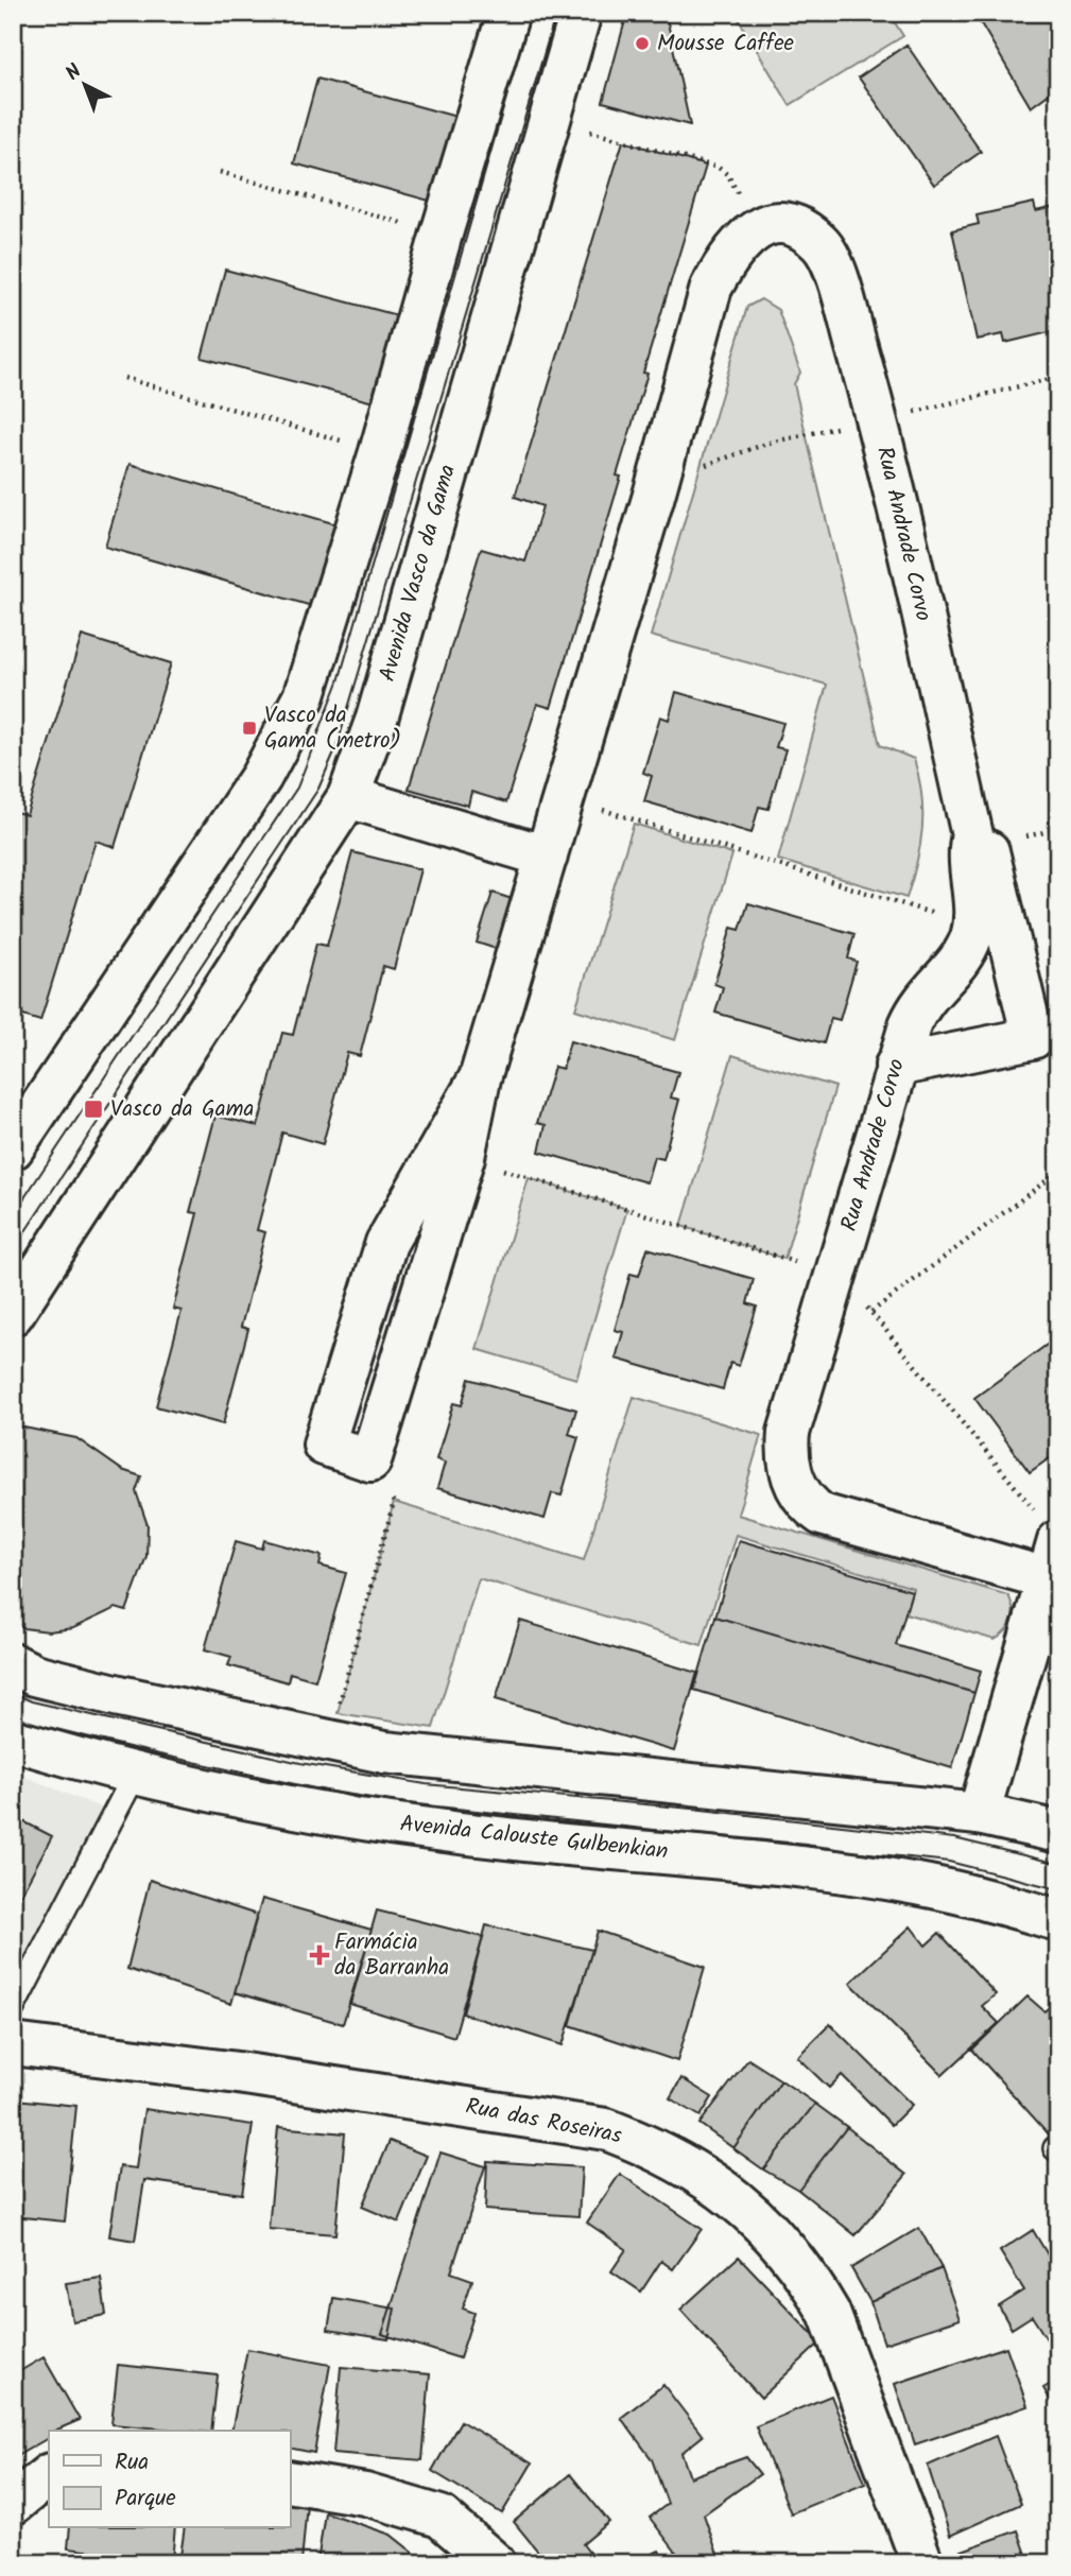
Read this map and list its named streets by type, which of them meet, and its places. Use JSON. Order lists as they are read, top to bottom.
{
  "streets": {
    "street": [
      "Rua Andrade Corvo",
      "Avenida Vasco da Gama",
      "Avenida Calouste Gulbenkian",
      "Rua das Roseiras"
    ]
  },
  "places": {
    "other": ["Mousse Caffee"],
    "transit": ["Vasco da Gama (metro)", "Vasco da Gama"],
    "health": ["Farmácia da Barranha"]
  },
  "legend": ["Rua", "Parque"],
  "north": "top left"
}
